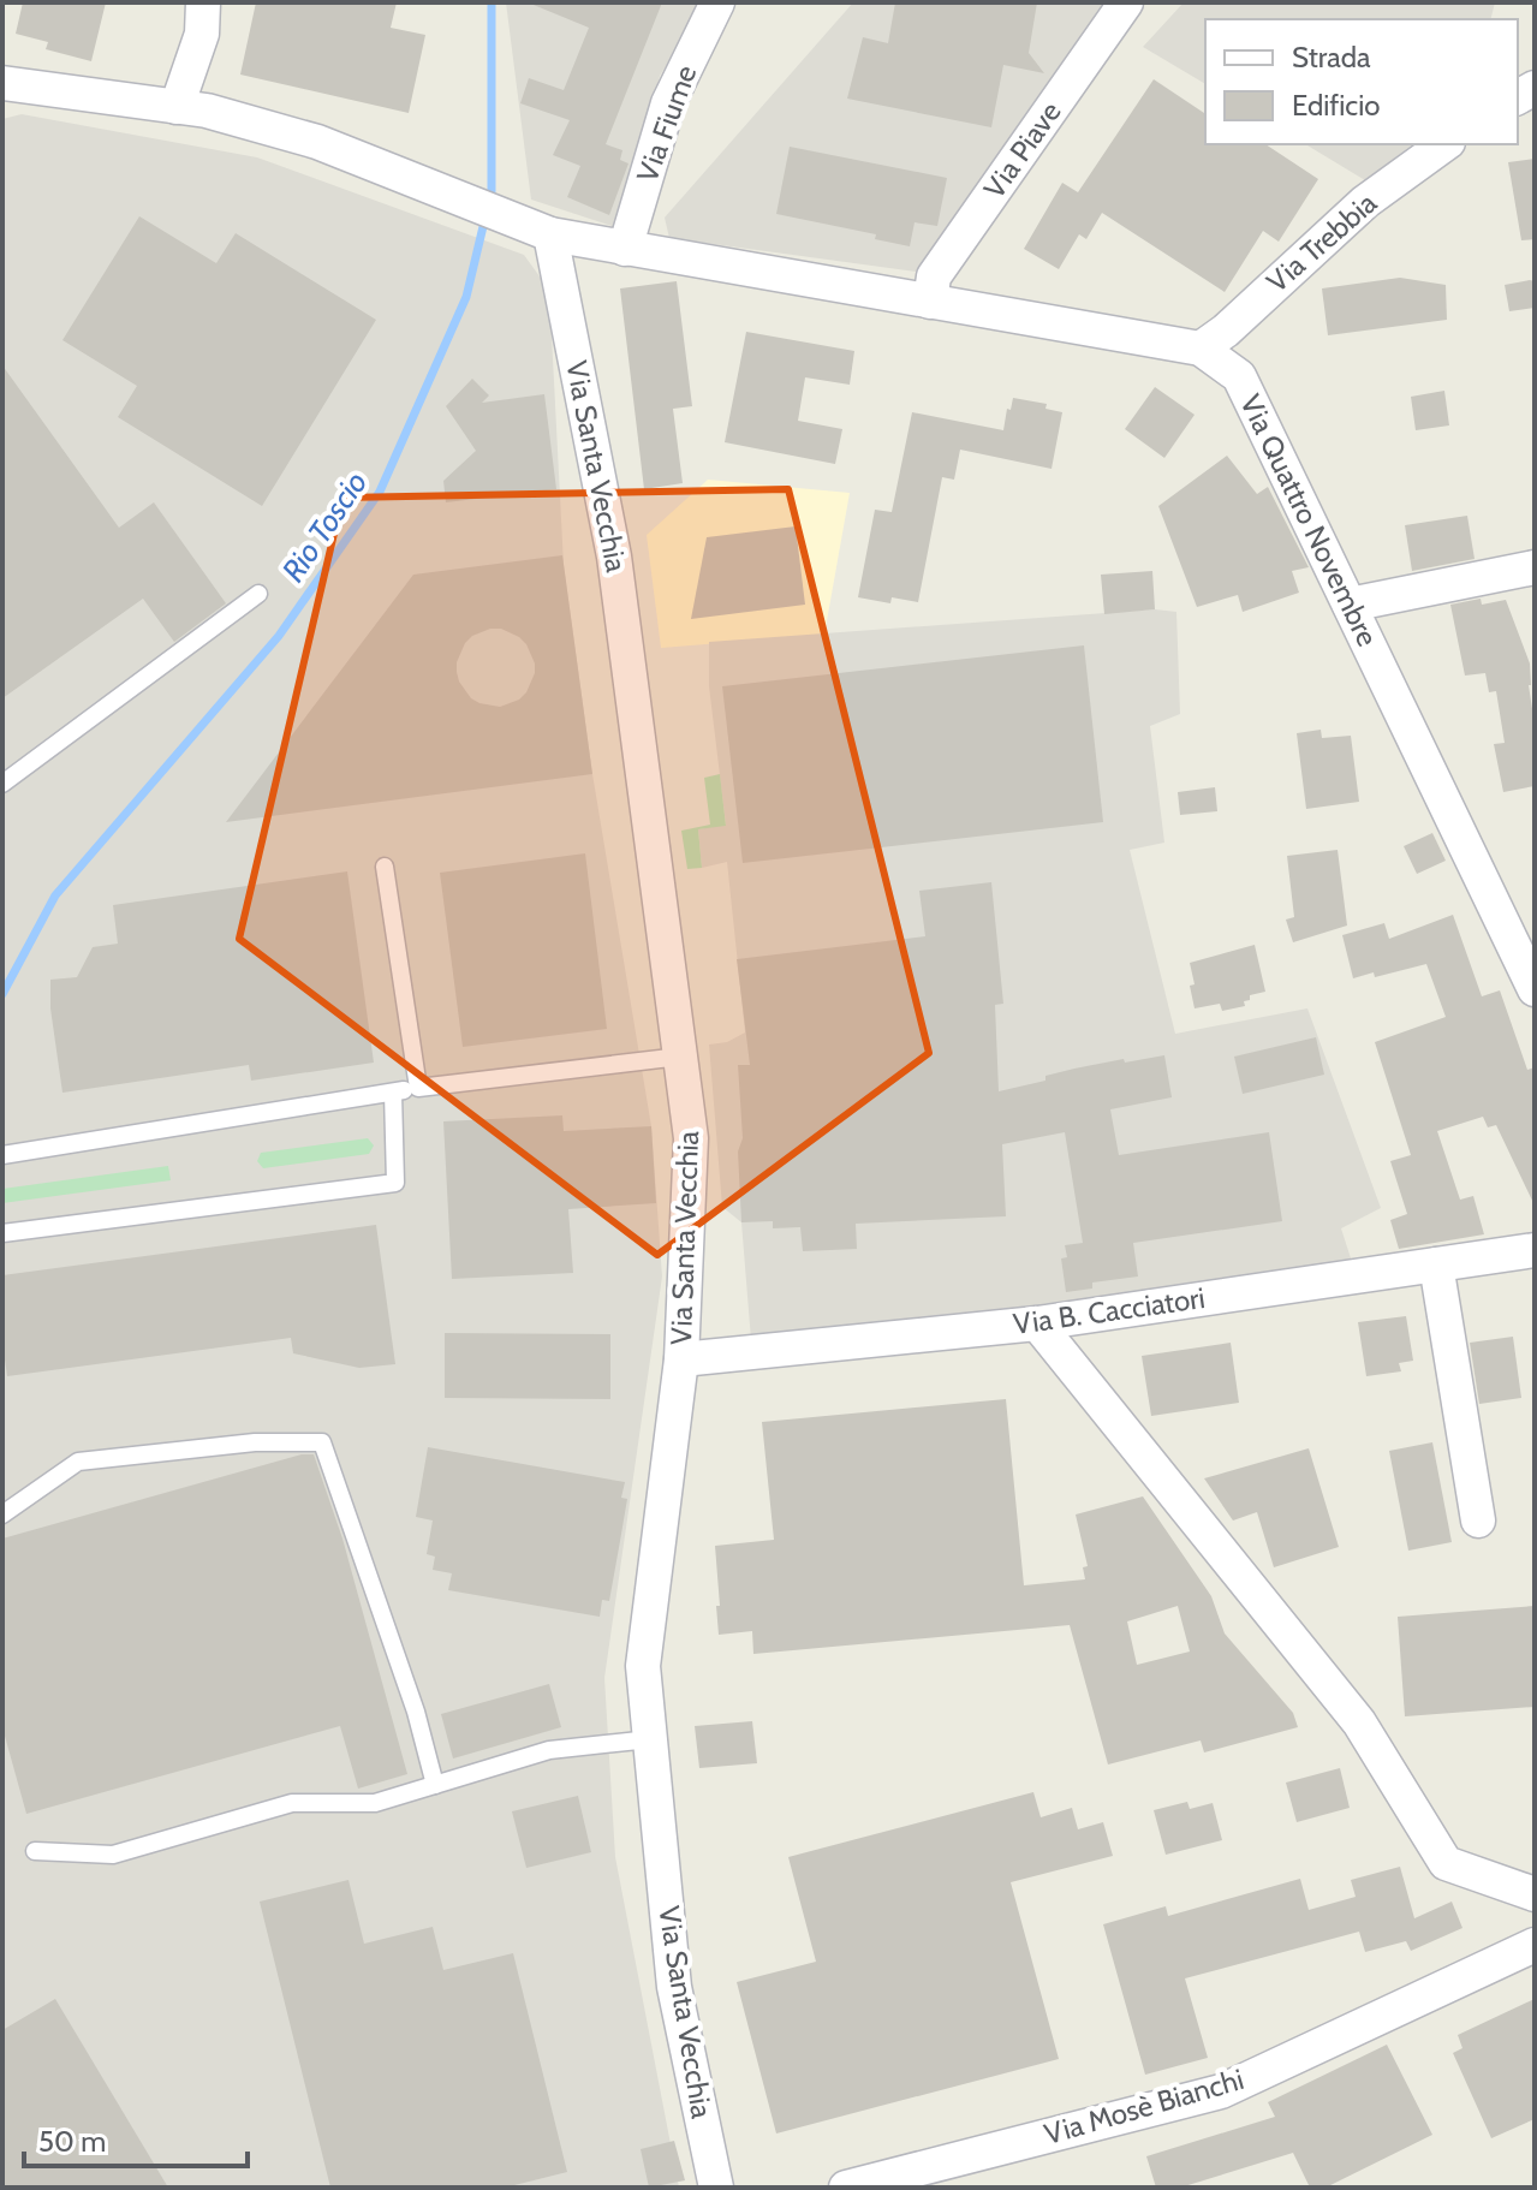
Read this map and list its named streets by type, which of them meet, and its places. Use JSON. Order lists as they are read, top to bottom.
{
  "streets": {
    "street": [
      "Via Fiume",
      "Via Piave",
      "Via Trebbia",
      "Via Santa Vecchia",
      "Via Quattro Novembre",
      "Via B. Cacciatori",
      "Via Mosè Bianchi"
    ]
  },
  "crossings": [
    ["Via Fiume", "Via Quattro Novembre"],
    ["Via Piave", "Via Quattro Novembre"],
    ["Via Trebbia", "Via Quattro Novembre"],
    ["Via Santa Vecchia", "Via Quattro Novembre"],
    ["Via Santa Vecchia", "Via B. Cacciatori"]
  ],
  "water": ["Rio Toscio"],
  "legend": ["Strada", "Edificio"],
  "scale_bar": "50 m"
}
